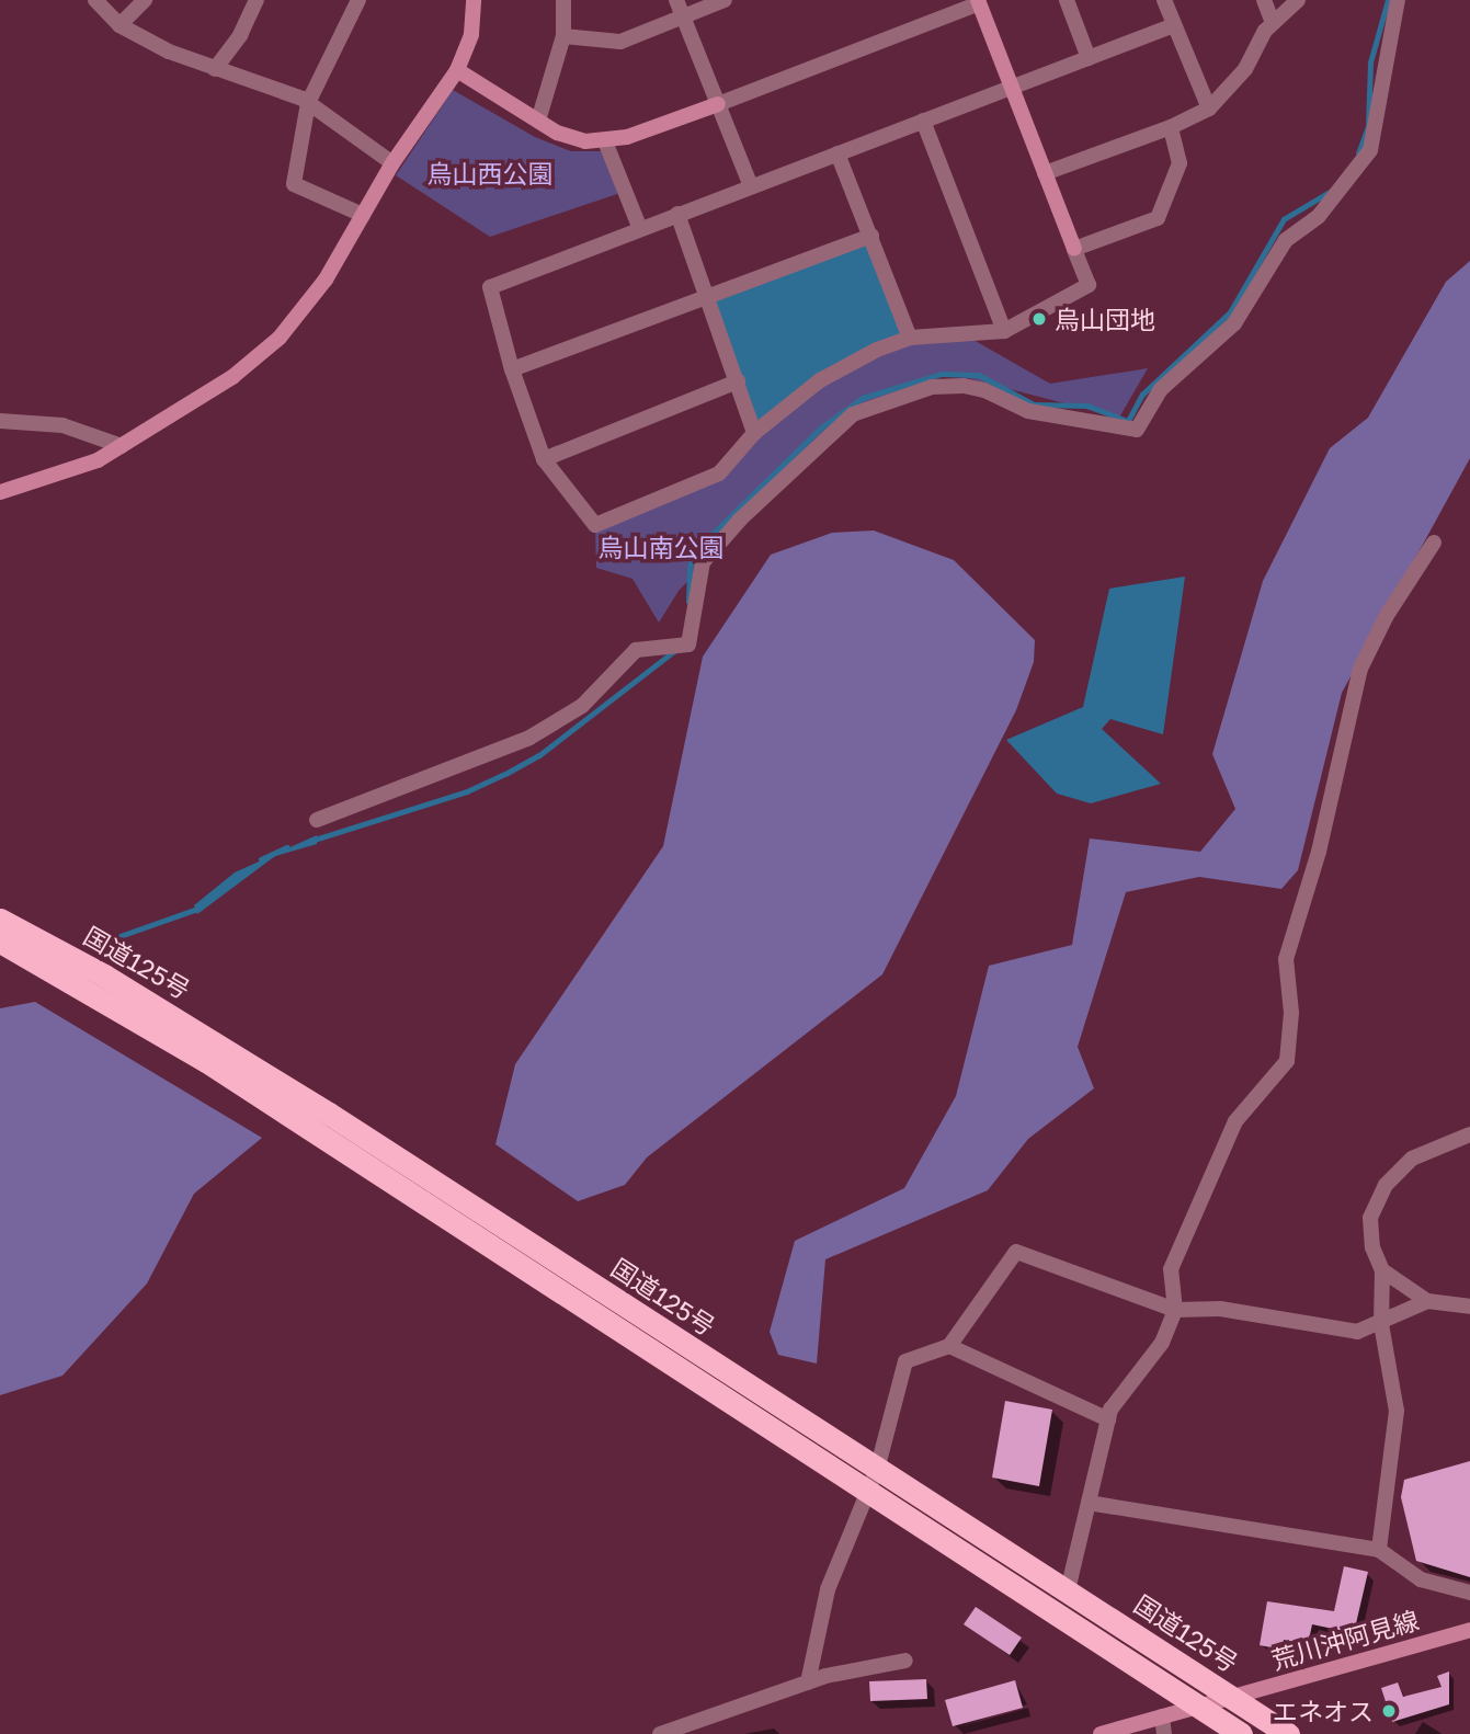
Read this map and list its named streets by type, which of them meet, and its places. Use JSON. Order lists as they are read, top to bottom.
{
  "streets": {
    "highway": ["国道125号"],
    "street": ["荒川沖阿見線"]
  },
  "crossings": [
    ["国道125号", "荒川沖阿見線"]
  ],
  "parks": ["烏山西公園", "烏山南公園"],
  "places": ["烏山団地", "エネオス"]
}
